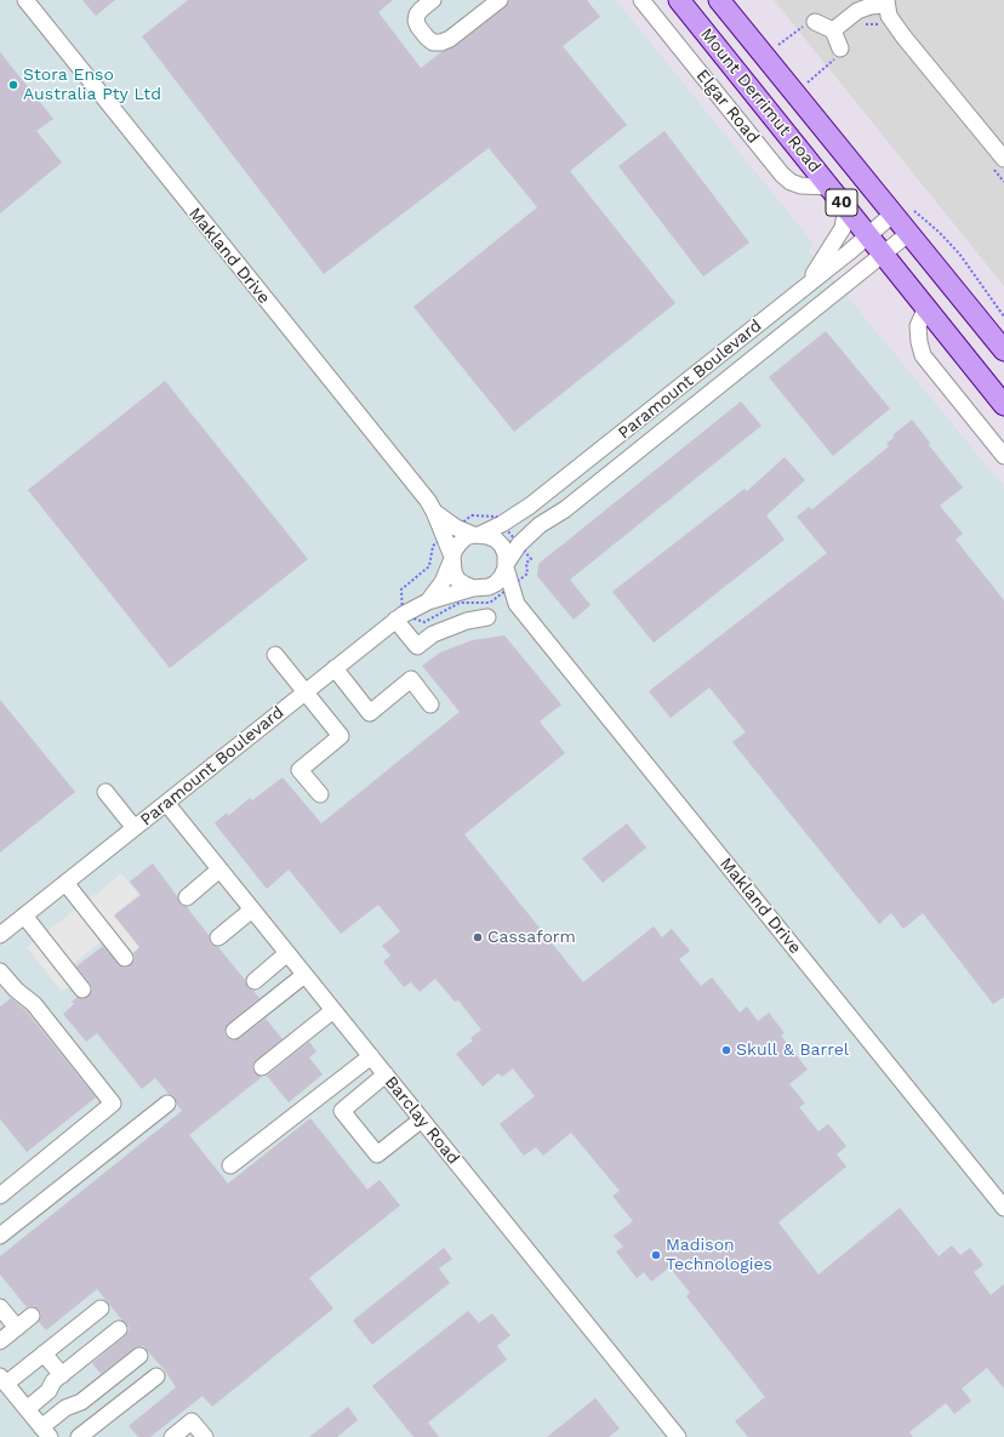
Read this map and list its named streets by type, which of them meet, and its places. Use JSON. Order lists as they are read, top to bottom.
{
  "streets": {
    "main road": ["Mount Derrimut Road", "40"],
    "street": [
      "Elgar Road",
      "Makland Drive",
      "Paramount Boulevard",
      "Barclay Road"
    ]
  },
  "crossings": [
    ["Mount Derrimut Road", "Elgar Road"],
    ["Mount Derrimut Road", "Paramount Boulevard"],
    ["Makland Drive", "Paramount Boulevard"],
    ["Paramount Boulevard", "Barclay Road"]
  ],
  "places": [
    "Stora Enso Australia Pty Ltd",
    "Cassaform",
    "Skull & Barrel",
    "Madison Technologies"
  ]
}
